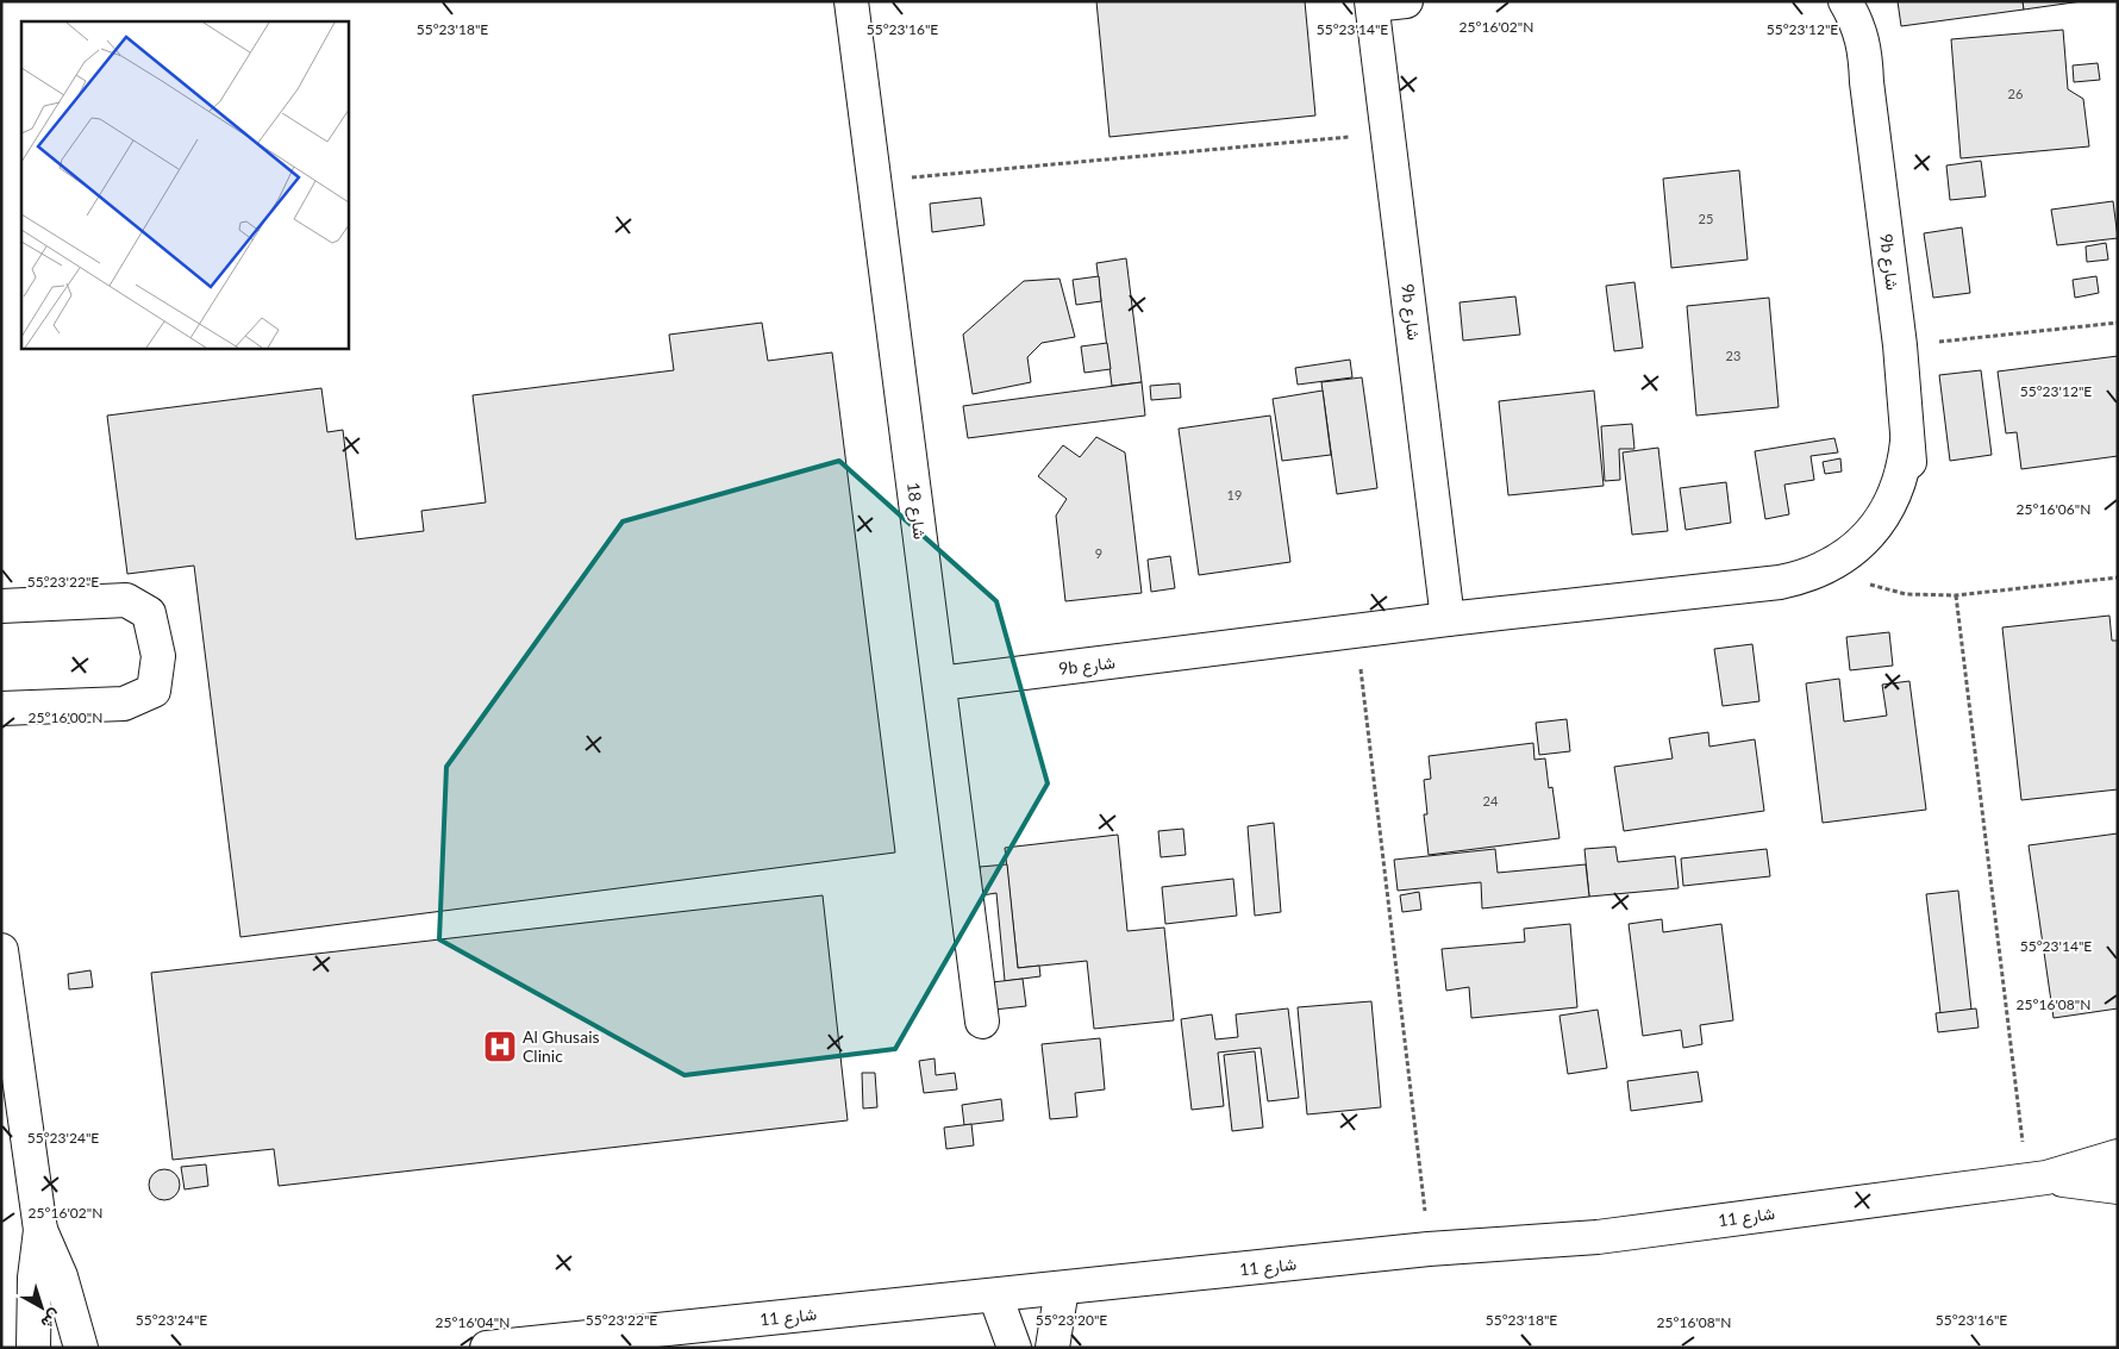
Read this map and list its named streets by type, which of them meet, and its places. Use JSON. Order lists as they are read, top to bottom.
{
  "streets": {
    "street": ["9b شارع", "شارع 18", "شارع 11"]
  },
  "crossings": [
    ["9b شارع", "شارع 18"]
  ],
  "places": {
    "hospital": ["Al Ghusais Clinic"]
  },
  "house_numbers": [
    "26",
    "25",
    "23",
    "19",
    "9",
    "24"
  ],
  "north": "bottom right",
  "coordinates": [
    "25°16'02\"N",
    "55°23'14\"E",
    "55°23'12\"E",
    "55°23'18\"E",
    "55°23'16\"E",
    "25°16'06\"N",
    "55°23'22\"E",
    "25°16'00\"N",
    "25°16'08\"N",
    "55°23'24\"E",
    "55°23'20\"E",
    "25°16'04\"N"
  ]
}
